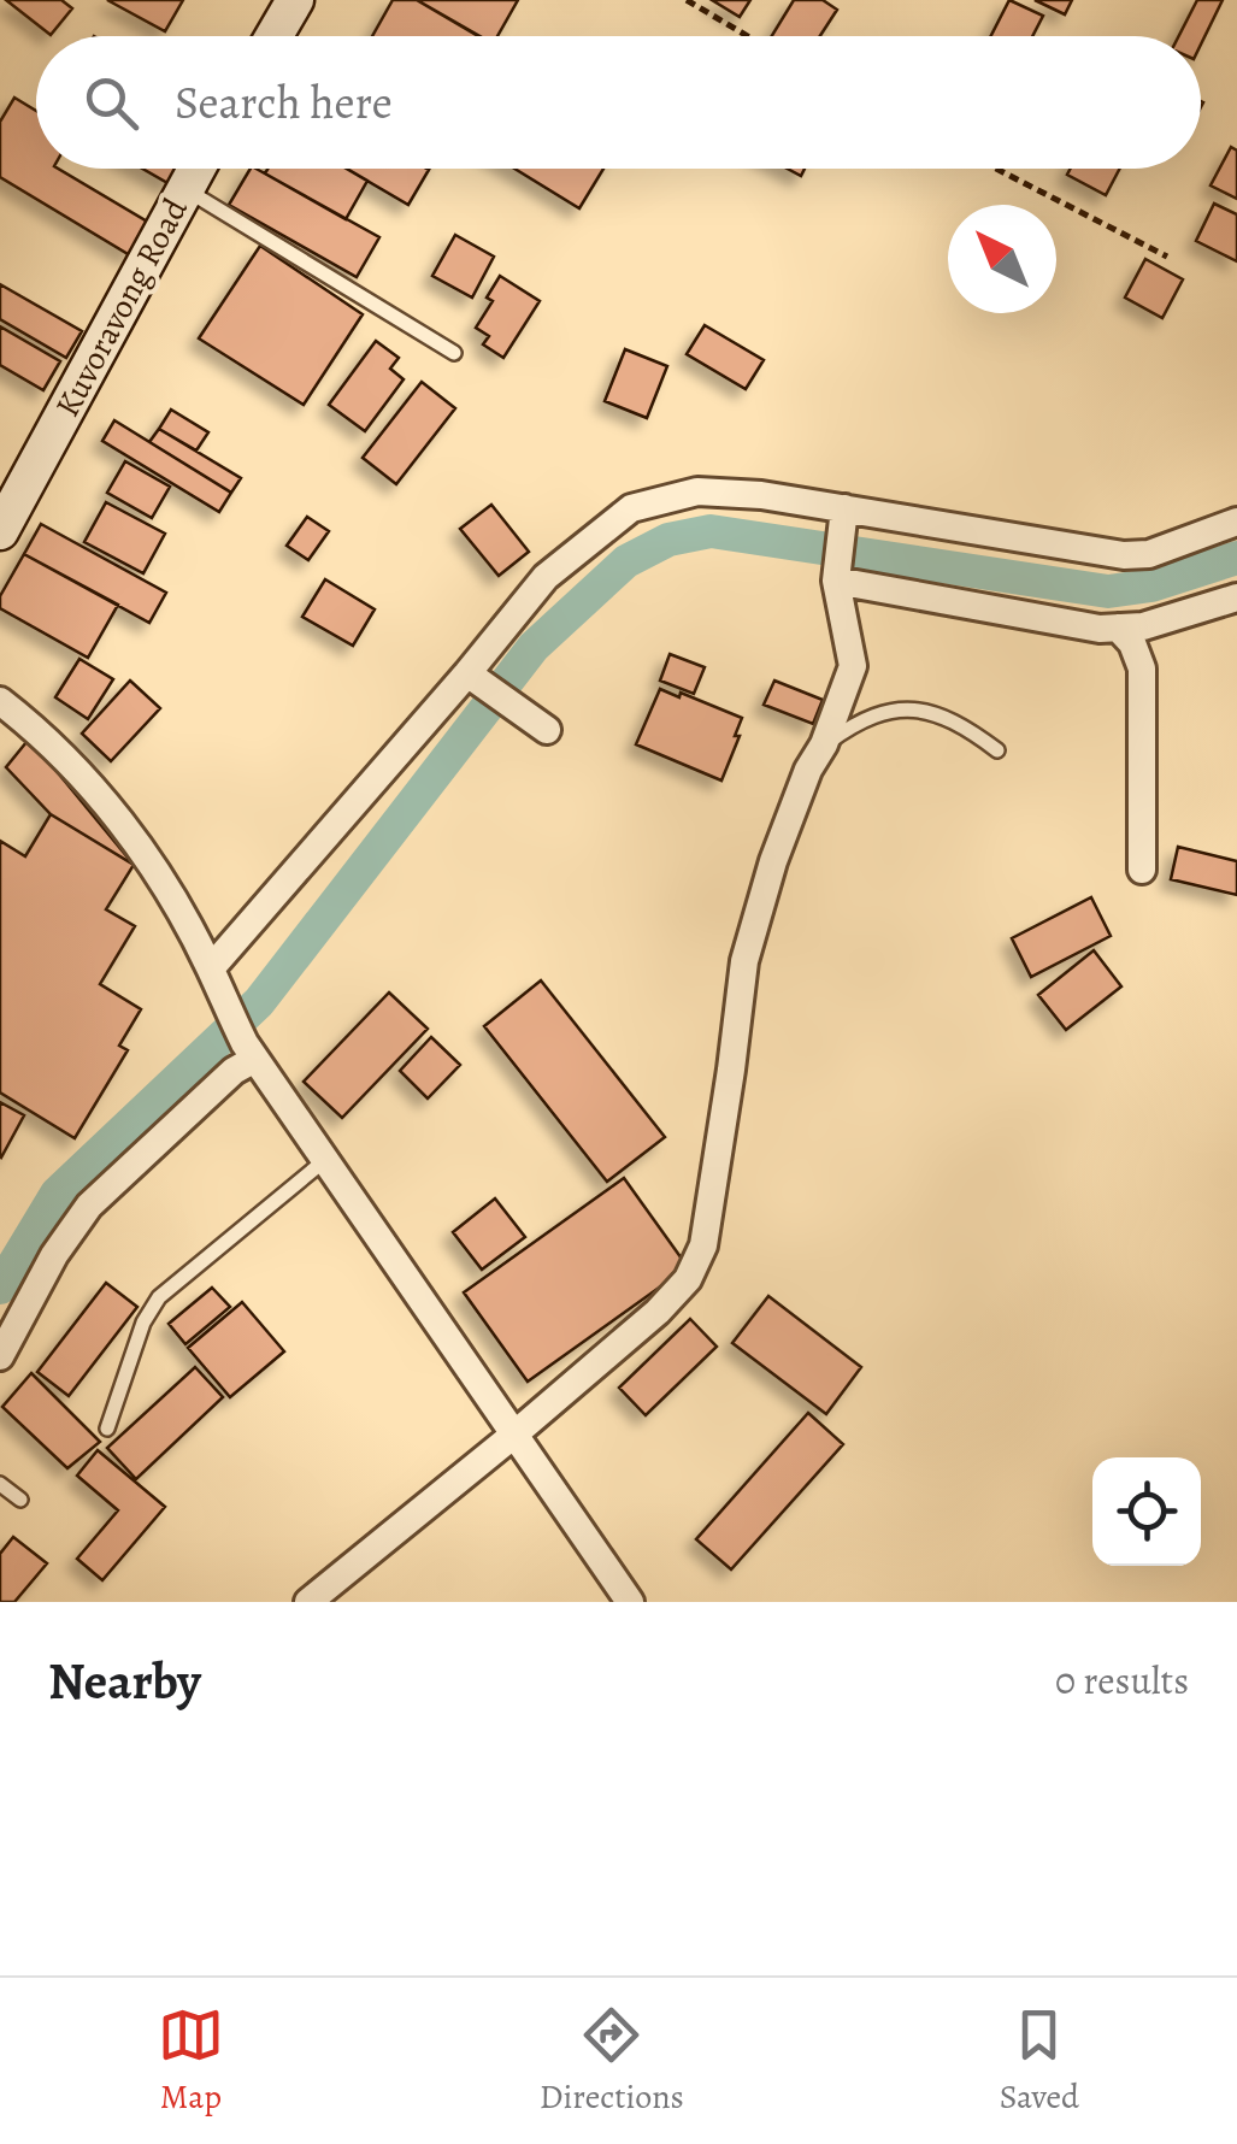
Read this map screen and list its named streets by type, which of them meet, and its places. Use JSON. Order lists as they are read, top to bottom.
{
  "streets": {
    "street": ["Kuvoravong Road"]
  },
  "north": "top left",
  "page": {
    "search": "Search here",
    "heading": ["Nearby", "0 results"],
    "nav": ["Map", "Directions", "Saved"]
  }
}
